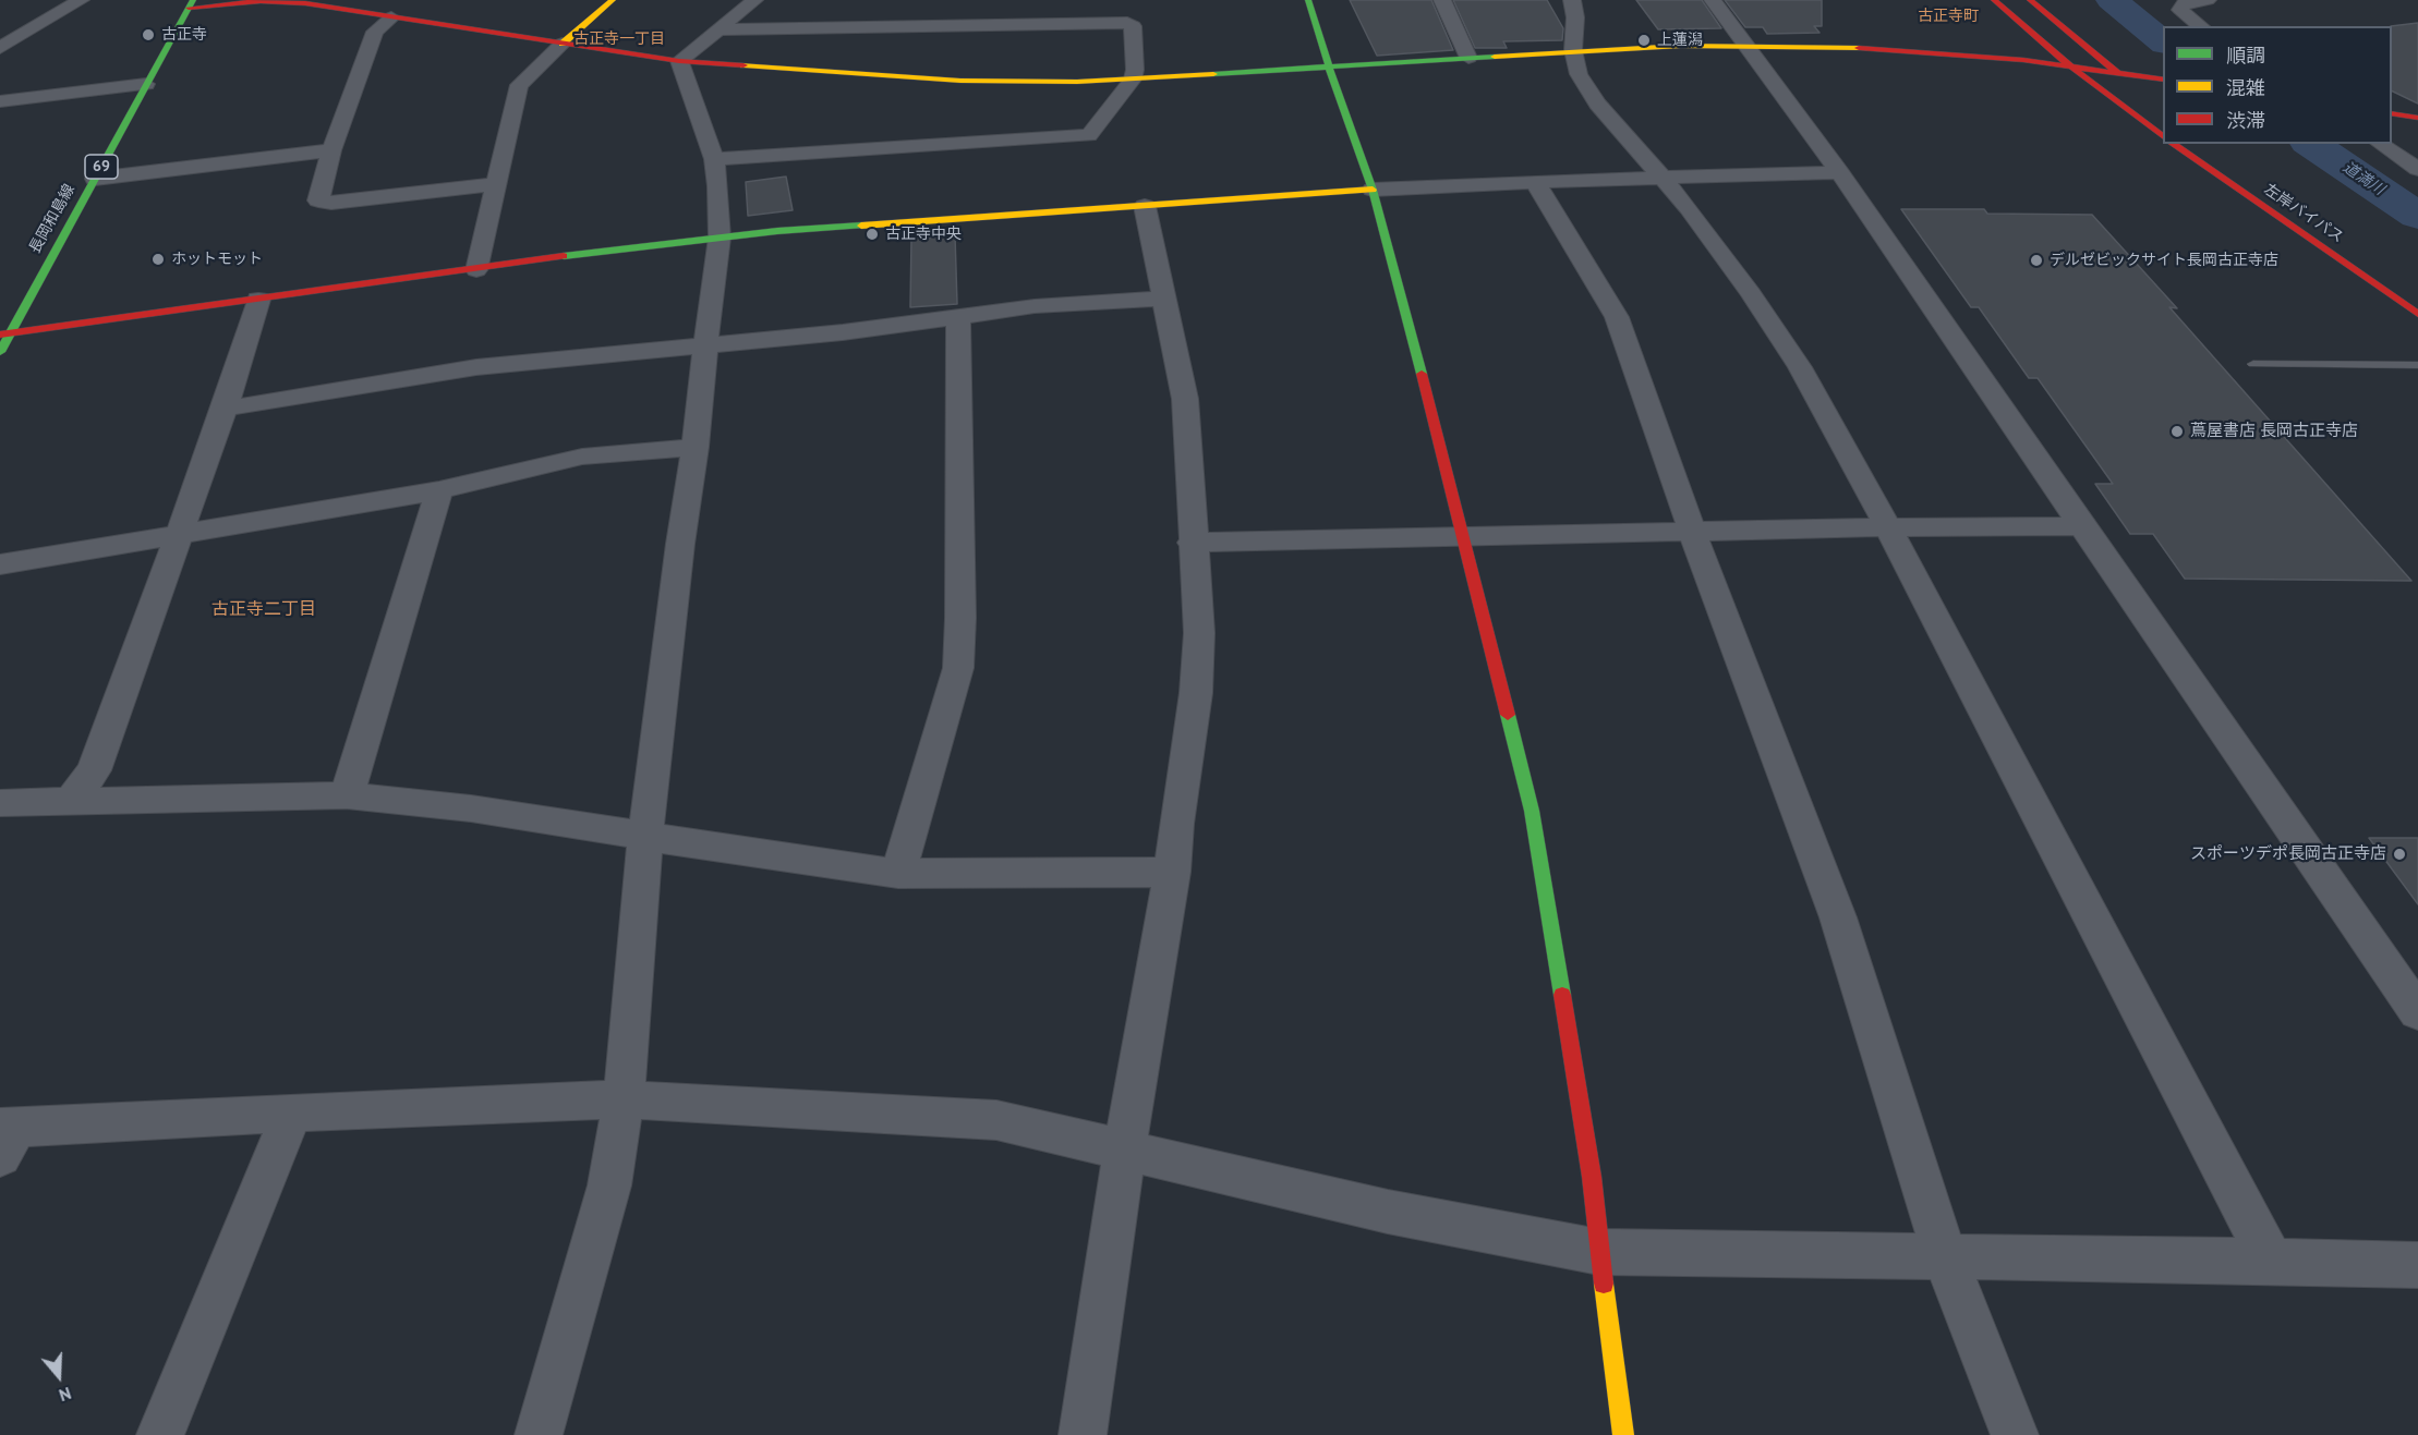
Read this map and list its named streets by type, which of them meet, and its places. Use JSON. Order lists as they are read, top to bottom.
{
  "streets": {
    "street": ["69", "左岸バイパス", "長岡和島線"]
  },
  "districts": ["古正寺町", "古正寺一丁目", "古正寺二丁目"],
  "water": ["道満川"],
  "places": [
    "古正寺",
    "上蓮潟",
    "古正寺中央",
    "ホットモット",
    "デルゼビックサイト長岡古正寺店",
    "蔦屋書店 長岡古正寺店",
    "スポーツデポ長岡古正寺店"
  ],
  "legend": ["順調", "混雑", "渋滞"],
  "north": "bottom"
}
